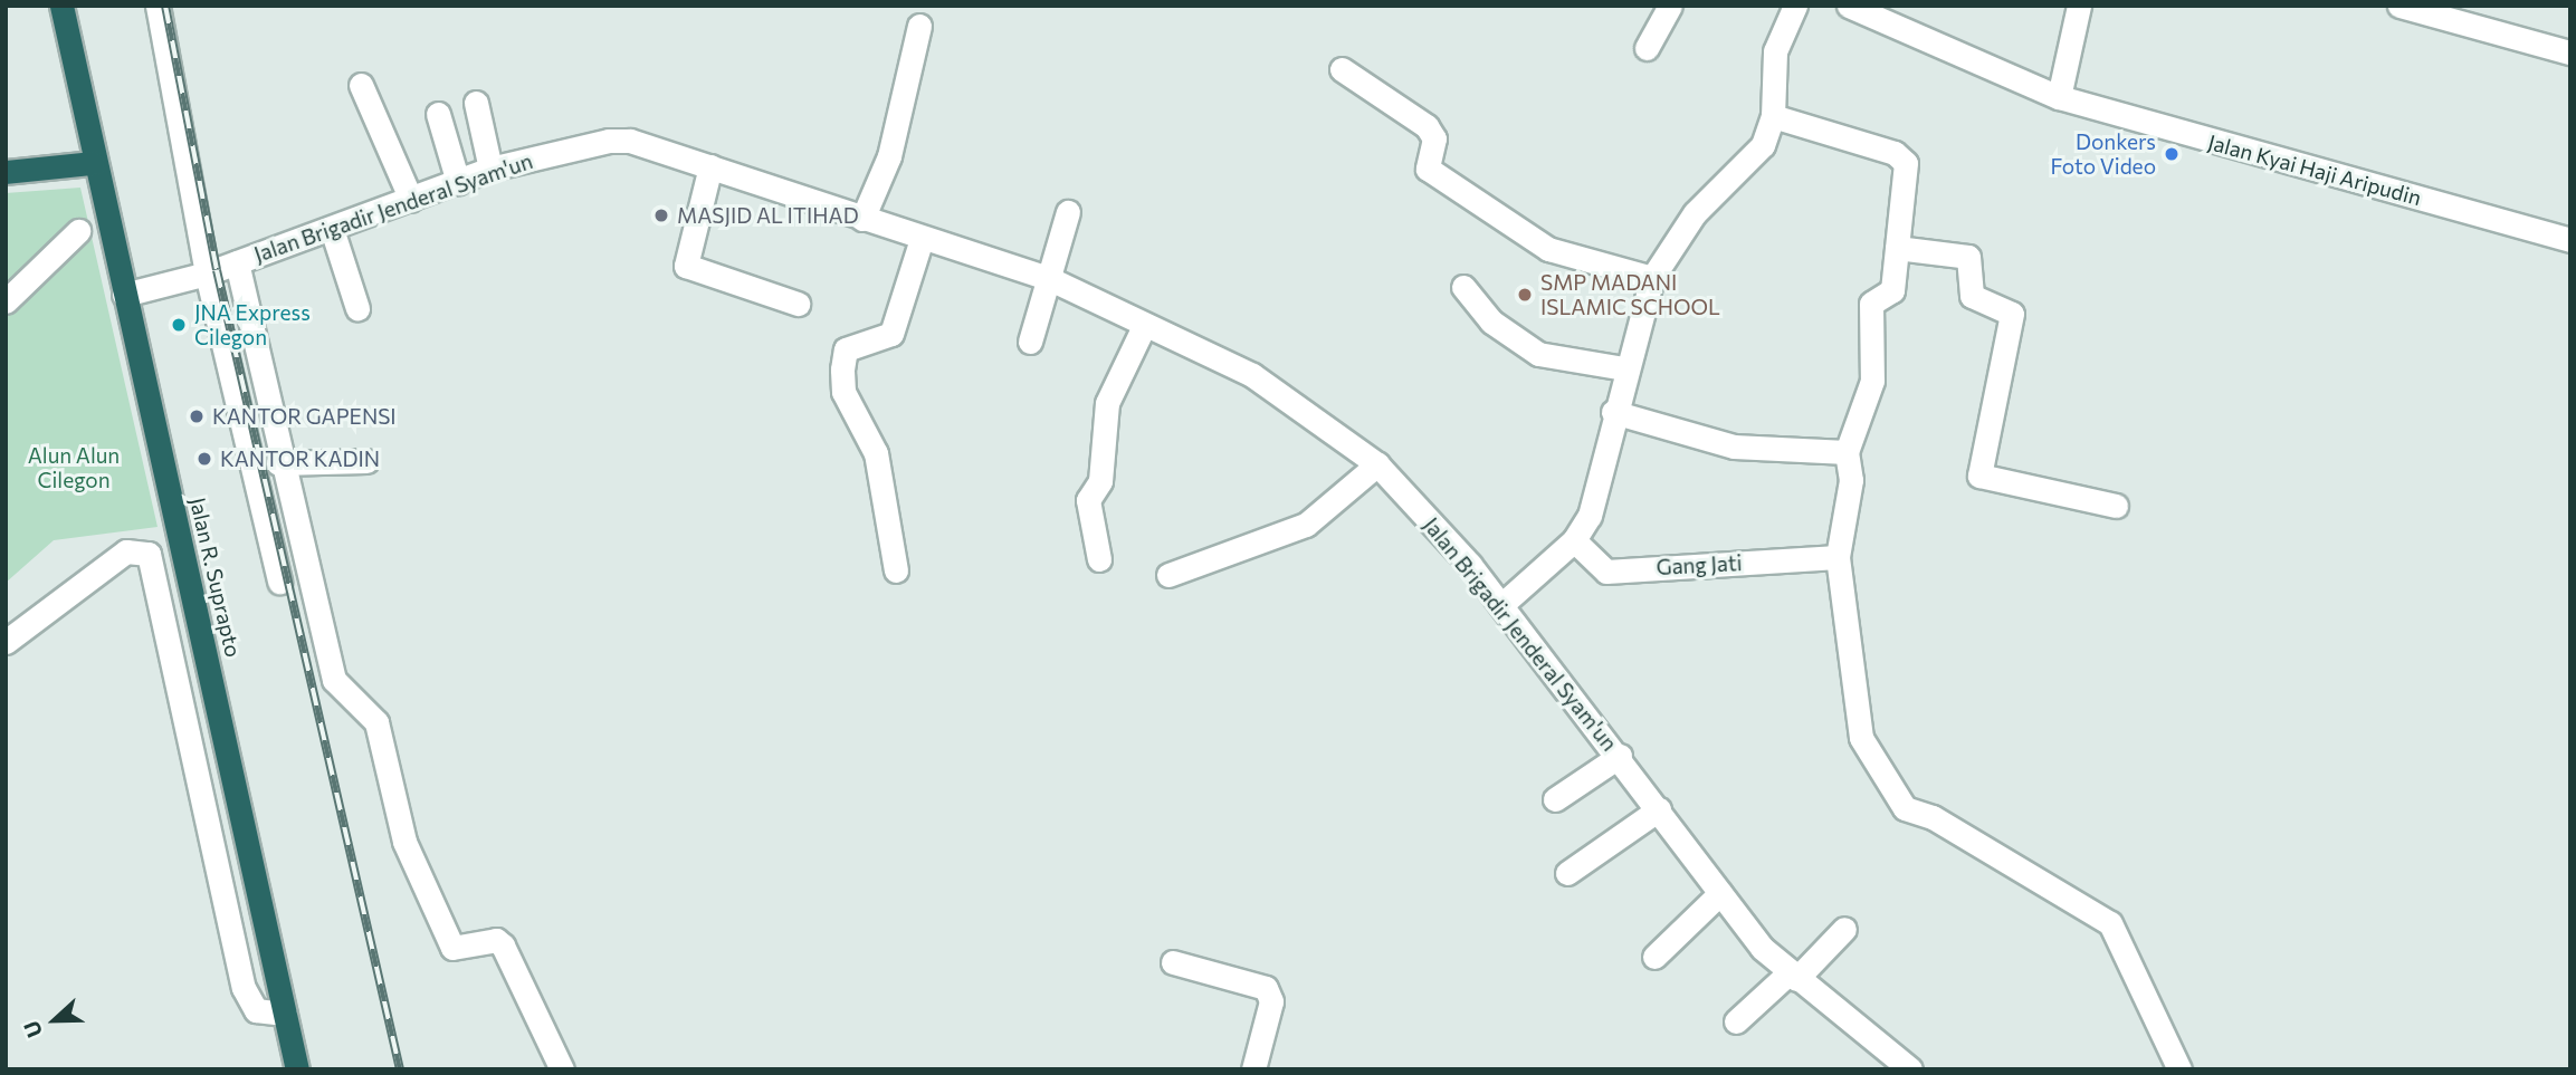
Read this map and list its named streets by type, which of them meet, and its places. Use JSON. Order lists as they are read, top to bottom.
{
  "streets": {
    "highway": ["Jalan R. Suprapto"],
    "street": ["Jalan Kyai Haji Aripudin", "Jalan Brigadir Jenderal Syam'un", "Gang Jati"]
  },
  "crossings": [
    ["Jalan Brigadir Jenderal Syam'un", "Jalan R. Suprapto"]
  ],
  "parks": ["Alun Alun Cilegon"],
  "places": [
    "Donkers Foto Video",
    "MASJID AL ITIHAD",
    "SMP MADANI ISLAMIC SCHOOL",
    "JNA Express Cilegon",
    "KANTOR GAPENSI",
    "KANTOR KADIN"
  ],
  "north": "left"
}
